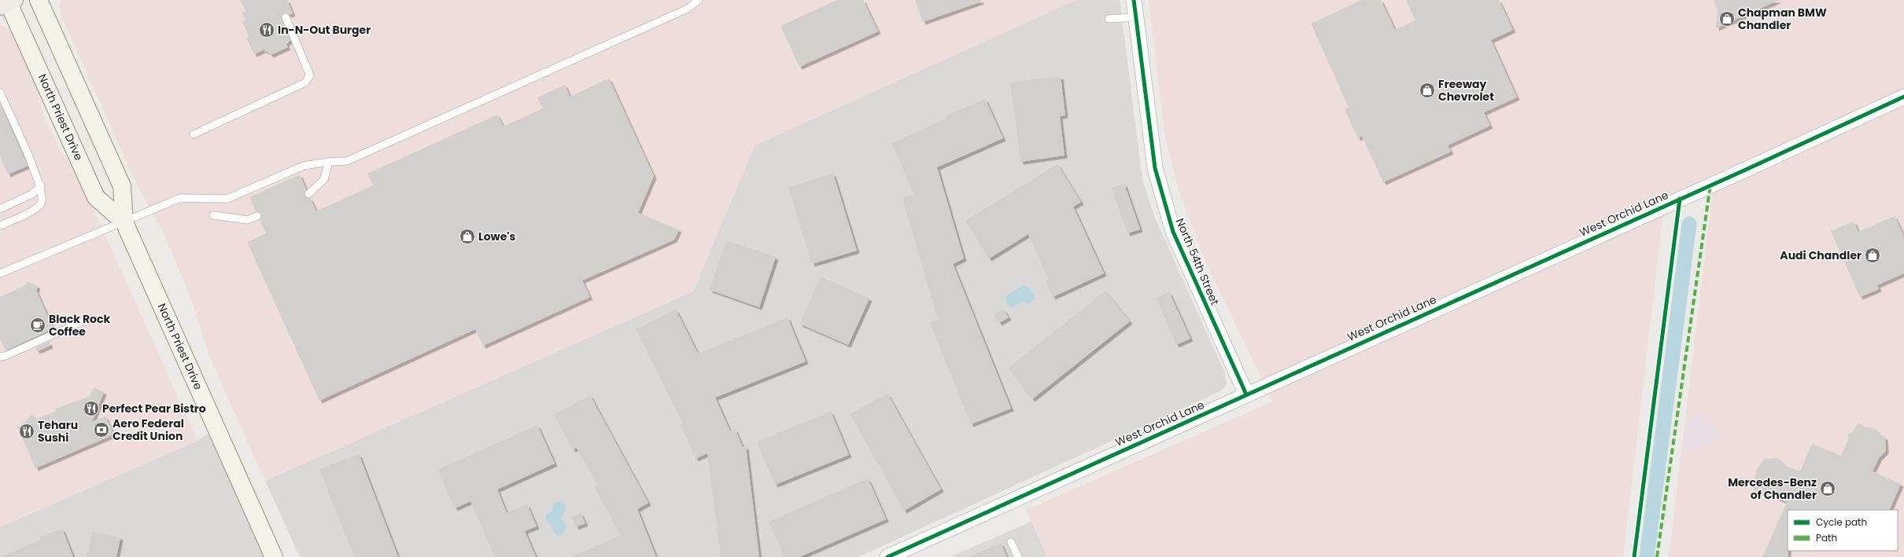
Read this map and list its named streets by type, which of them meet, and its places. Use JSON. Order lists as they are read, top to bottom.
{
  "streets": {
    "main road": ["North Priest Drive"],
    "street": ["West Orchid Lane", "North 54th Street"]
  },
  "crossings": [
    ["West Orchid Lane", "North 54th Street"]
  ],
  "places": {
    "shop": [
      "Chapman BMW Chandler",
      "Freeway Chevrolet",
      "Lowe's",
      "Audi Chandler",
      "Mercedes-Benz of Chandler"
    ],
    "restaurant": ["In-N-Out Burger", "Perfect Pear Bistro", "Teharu Sushi"],
    "cafe": ["Black Rock Coffee"],
    "bank": ["Aero Federal Credit Union"]
  },
  "legend": ["Cycle path", "Path"]
}
